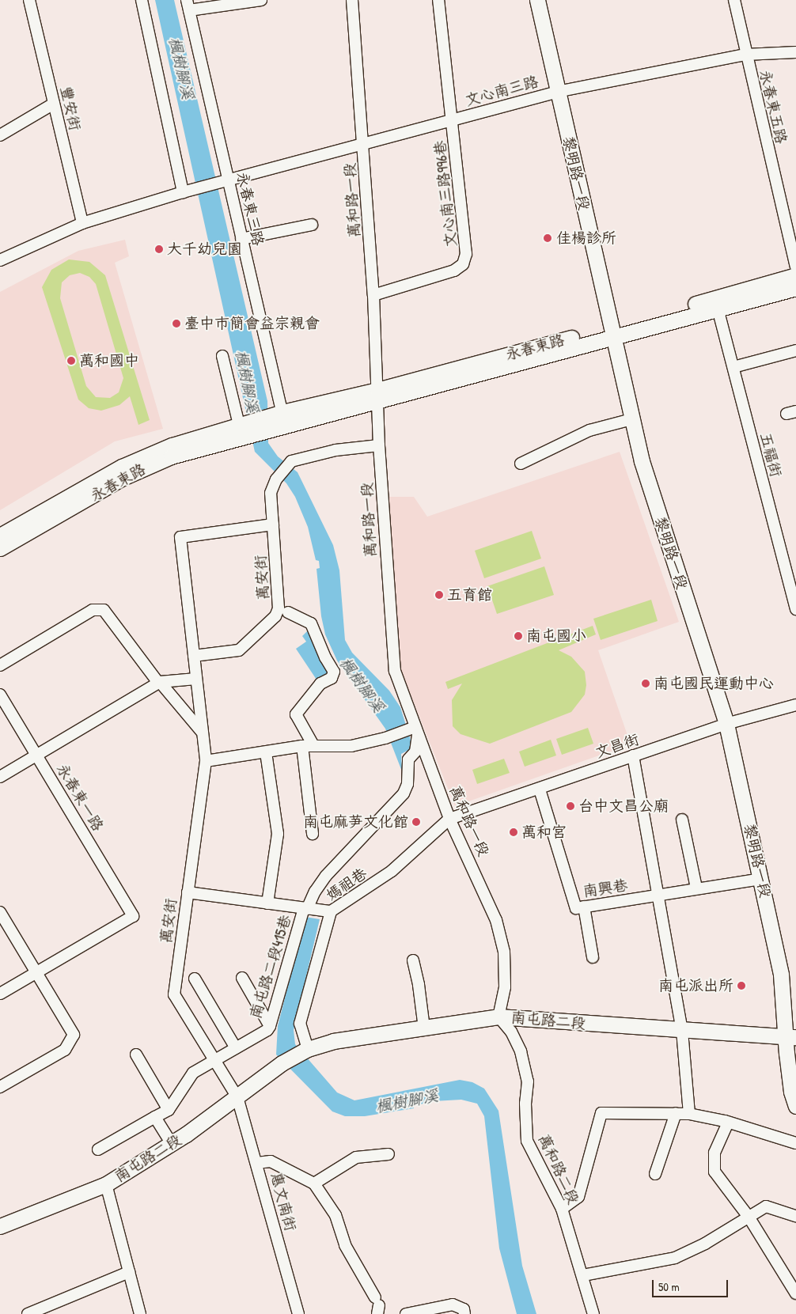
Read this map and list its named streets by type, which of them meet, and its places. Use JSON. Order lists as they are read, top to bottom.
{
  "streets": {
    "main road": ["黎明路一段", "永春東路", "南屯路二段"],
    "street": [
      "文心南三路",
      "永春東五路",
      "豐安街",
      "文心南三路996巷",
      "萬和路一段",
      "永春東三路",
      "五福街",
      "萬安街",
      "文昌街",
      "永春東一路",
      "媽祖巷",
      "南興巷",
      "南屯路二段415巷",
      "萬和路二段",
      "惠文南街"
    ]
  },
  "crossings": [
    ["文心南三路", "永春東五路"],
    ["文心南三路", "黎明路一段"],
    ["文心南三路", "文心南三路996巷"],
    ["文心南三路", "萬和路一段"],
    ["文心南三路", "永春東三路"],
    ["黎明路一段", "永春東路"],
    ["黎明路一段", "文昌街"],
    ["黎明路一段", "南興巷"],
    ["黎明路一段", "南屯路二段"],
    ["文心南三路996巷", "萬和路一段"],
    ["萬和路一段", "永春東路"],
    ["萬和路一段", "萬安街"],
    ["萬和路一段", "文昌街"],
    ["萬和路一段", "媽祖巷"],
    ["萬和路一段", "南屯路二段415巷"],
    ["萬和路一段", "南屯路二段"],
    ["萬和路一段", "萬和路二段"],
    ["永春東三路", "永春東路"],
    ["永春東路", "五福街"],
    ["萬安街", "南屯路二段415巷"],
    ["萬安街", "南屯路二段"],
    ["萬安街", "惠文南街"],
    ["文昌街", "媽祖巷"],
    ["文昌街", "南興巷"],
    ["媽祖巷", "南屯路二段"],
    ["南屯路二段", "萬和路二段"],
    ["南屯路二段", "惠文南街"]
  ],
  "water": ["楓樹腳溪"],
  "places": [
    "佳楊診所",
    "大千幼兒園",
    "臺中市簡會益宗親會",
    "萬和國中",
    "五育館",
    "南屯國小",
    "南屯國民運動中心",
    "台中文昌公廟",
    "南屯麻芛文化館",
    "萬和宮",
    "南屯派出所"
  ],
  "scale_bar": "50 m"
}
